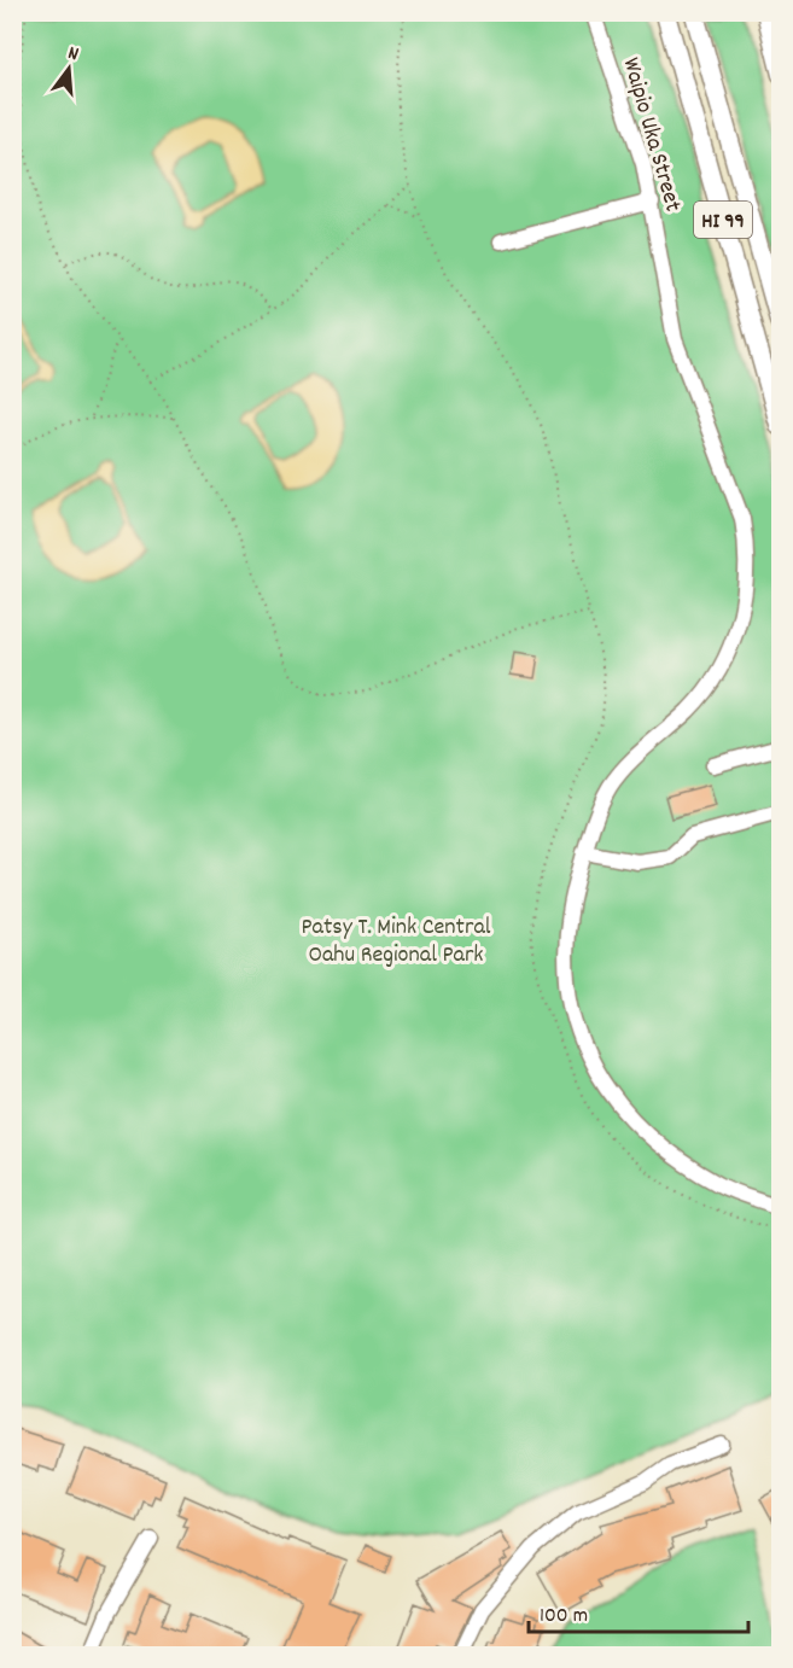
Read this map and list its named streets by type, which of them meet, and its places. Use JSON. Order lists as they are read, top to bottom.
{
  "streets": {
    "main road": ["HI 99"],
    "street": ["Waipio Uka Street"]
  },
  "parks": ["Patsy T. Mink Central Oahu Regional Park"],
  "scale_bar": "100 m",
  "north": "top"
}
